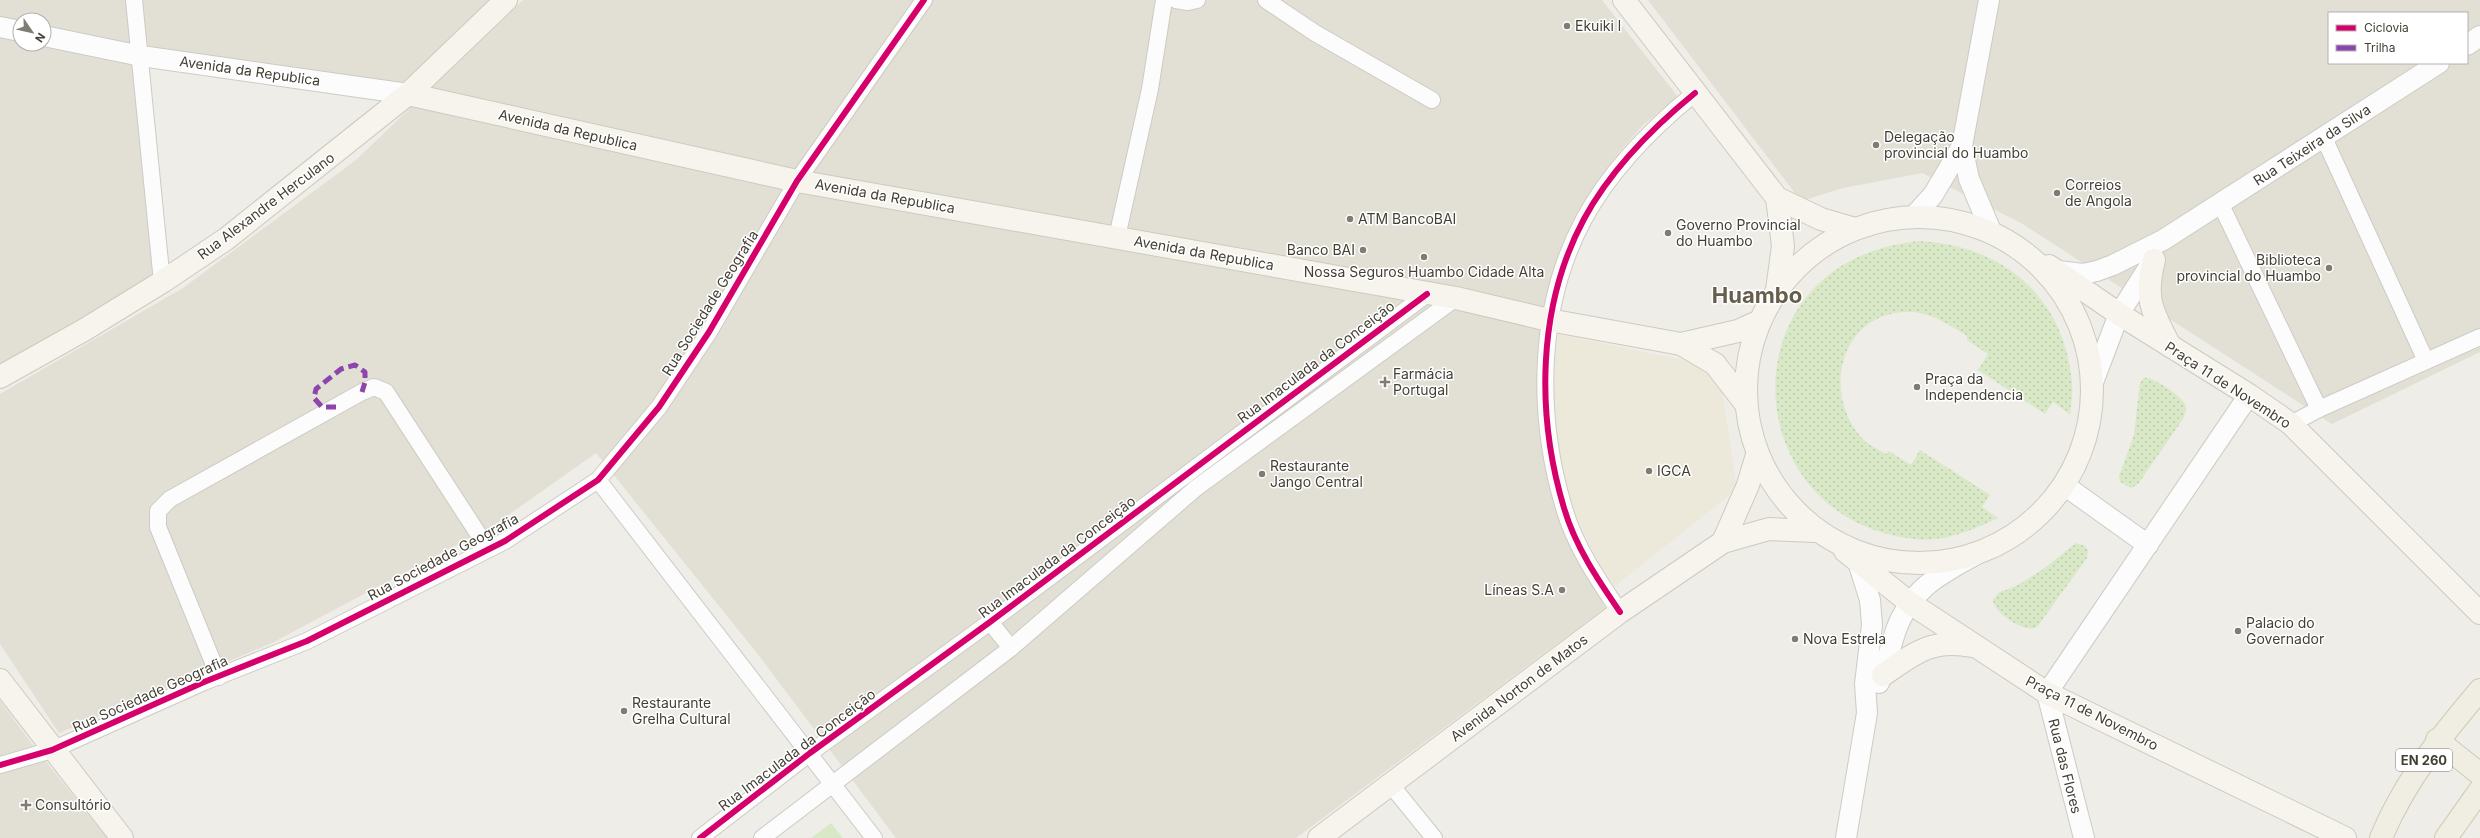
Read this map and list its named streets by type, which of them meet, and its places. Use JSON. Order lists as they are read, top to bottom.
{
  "streets": {
    "main road": [
      "Avenida da Republica",
      "Rua Alexandre Herculano",
      "Praça 11 de Novembro",
      "Avenida Norton de Matos",
      "EN 260"
    ],
    "street": [
      "Rua Teixeira da Silva",
      "Rua Sociedade Geografia",
      "Rua Imaculada da Conceição",
      "Rua das Flores"
    ]
  },
  "crossings": [
    ["Avenida da Republica", "Rua Alexandre Herculano"],
    ["Avenida da Republica", "Rua Sociedade Geografia"],
    ["Avenida da Republica", "Rua Imaculada da Conceição"],
    ["Rua Teixeira da Silva", "Praça 11 de Novembro"],
    ["Praça 11 de Novembro", "Rua das Flores"]
  ],
  "districts": ["Huambo"],
  "places": {
    "other": [
      "Ekuiki l",
      "Delegação provincial do Huambo",
      "Correios de Angola",
      "ATM BancoBAI",
      "Governo Provincial do Huambo",
      "Banco BAI",
      "Nossa Seguros Huambo Cidade Alta",
      "Biblioteca provincial do Huambo",
      "Praça da Independencia",
      "IGCA",
      "Restaurante Jango Central",
      "Líneas S.A",
      "Palacio do Governador",
      "Nova Estrela",
      "Restaurante Grelha Cultural"
    ],
    "health": ["Farmácia Portugal", "Consultório"]
  },
  "legend": ["Ciclovia", "Trilha"],
  "north": "bottom right"
}
